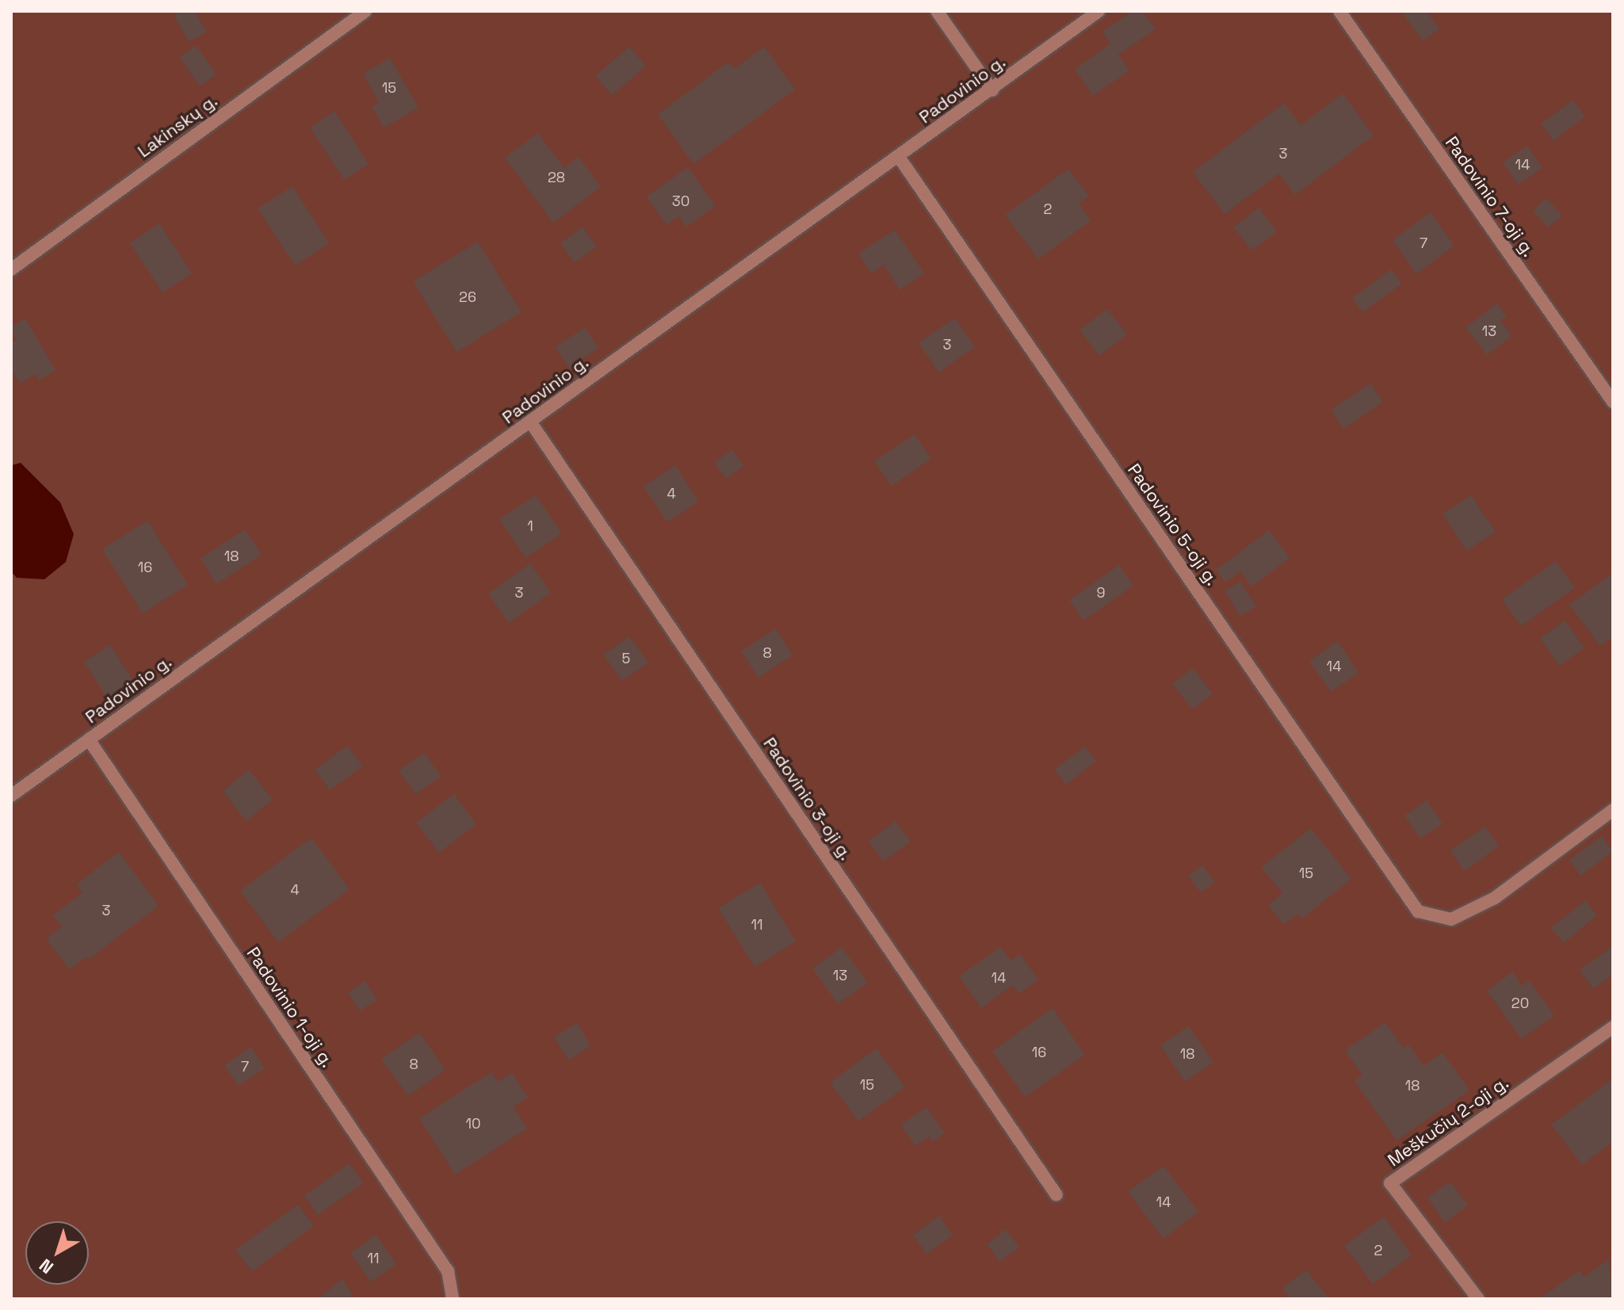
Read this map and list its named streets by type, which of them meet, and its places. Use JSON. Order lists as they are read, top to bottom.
{
  "streets": {
    "street": [
      "Padovinio g.",
      "Lakinskų g.",
      "Padovinio 7-oji g.",
      "Padovinio 5-oji g.",
      "Padovinio 3-oji g.",
      "Padovinio 1-oji g.",
      "Meškučių 2-oji g."
    ]
  },
  "crossings": [
    ["Padovinio g.", "Padovinio 5-oji g."],
    ["Padovinio g.", "Padovinio 3-oji g."],
    ["Padovinio g.", "Padovinio 1-oji g."]
  ],
  "house_numbers": [
    "15",
    "3",
    "14",
    "28",
    "30",
    "2",
    "7",
    "26",
    "13",
    "3",
    "4",
    "1",
    "18",
    "16",
    "3",
    "9",
    "8",
    "5",
    "14",
    "15",
    "4",
    "3",
    "11",
    "13",
    "14",
    "20",
    "16",
    "18",
    "8",
    "7",
    "15",
    "18",
    "10",
    "14",
    "2",
    "11"
  ],
  "north": "bottom left"
}
